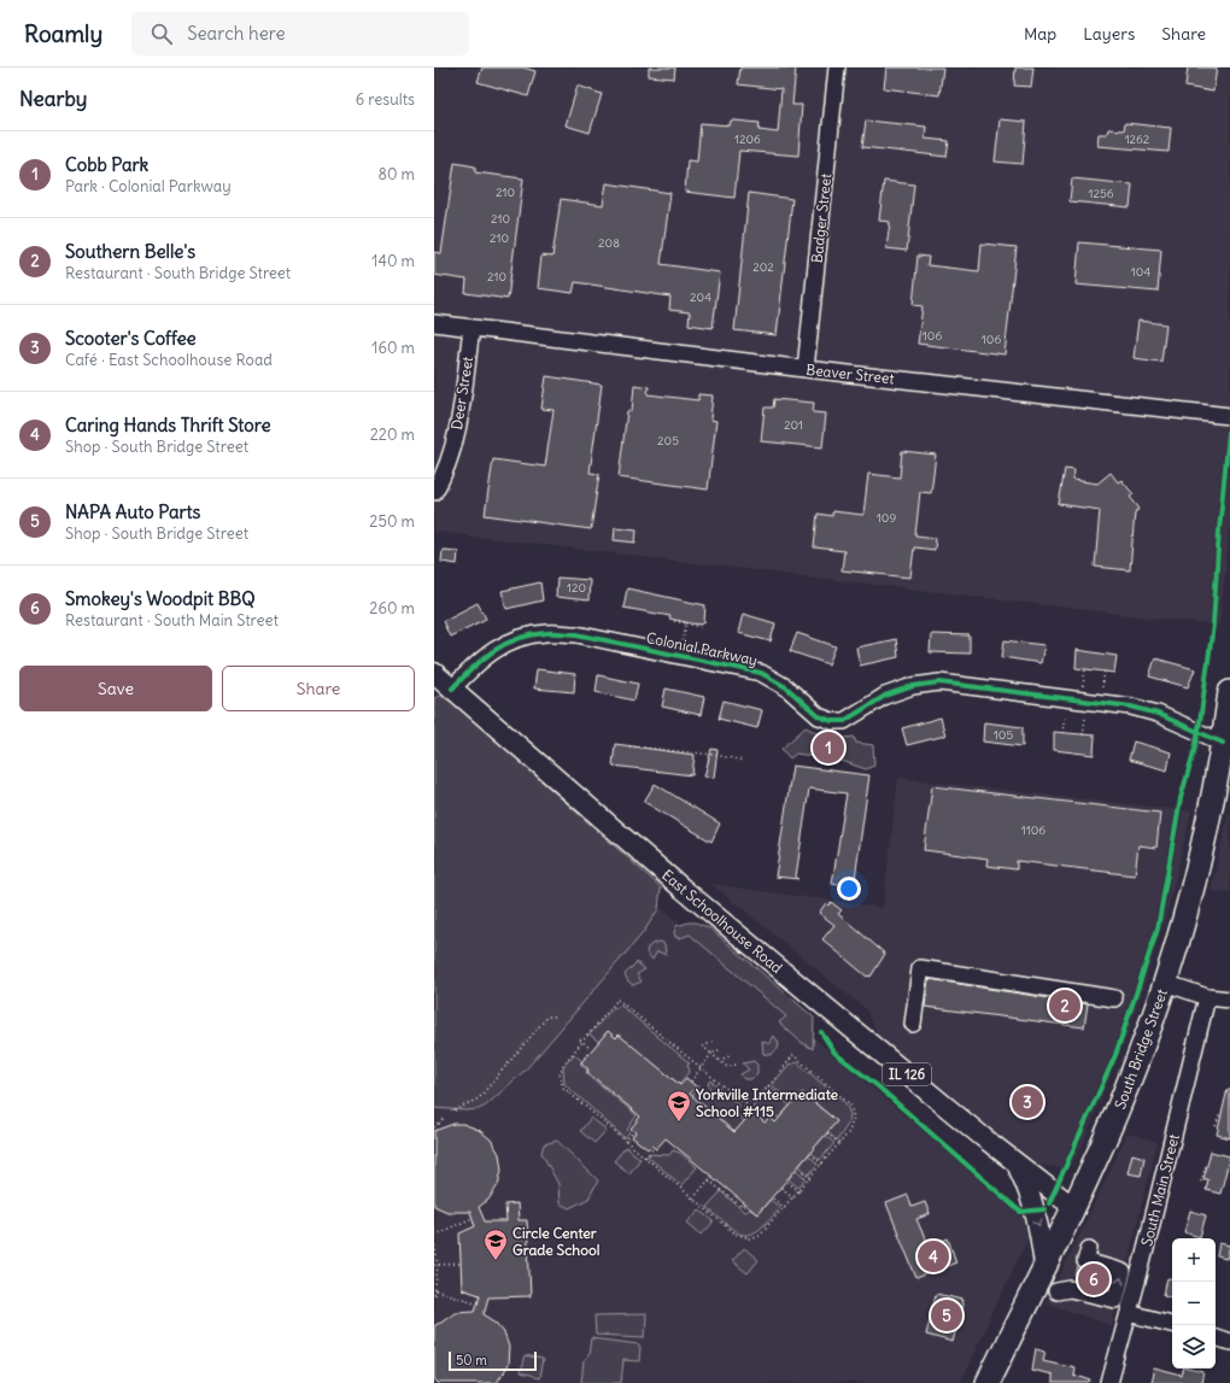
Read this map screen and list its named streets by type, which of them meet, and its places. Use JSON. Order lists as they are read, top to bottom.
{
  "streets": {
    "highway": ["South Bridge Street"],
    "main road": ["East Schoolhouse Road", "IL 126"],
    "street": [
      "Badger Street",
      "Beaver Street",
      "Deer Street",
      "Colonial Parkway",
      "South Main Street"
    ]
  },
  "crossings": [
    ["Badger Street", "Beaver Street"],
    ["Beaver Street", "Deer Street"],
    ["Colonial Parkway", "East Schoolhouse Road"],
    ["Colonial Parkway", "South Bridge Street"],
    ["East Schoolhouse Road", "South Bridge Street"]
  ],
  "places": {
    "school or university": ["Yorkville Intermediate School #115", "Circle Center Grade School"]
  },
  "house_numbers": [
    "1206",
    "1262",
    "210",
    "1256",
    "210",
    "210",
    "208",
    "202",
    "104",
    "210",
    "204",
    "106",
    "106",
    "201",
    "205",
    "109",
    "120",
    "105",
    "1106"
  ],
  "scale_bar": "50 m",
  "page": {
    "header": "Roamly",
    "search": "Search here",
    "nav": ["Map", "Layers", "Share"],
    "heading": ["Nearby", "6 results"],
    "list": [
      {
        "mark": "1",
        "name": "Cobb Park",
        "note": "Park · Colonial Parkway",
        "value": "80 m"
      },
      {
        "mark": "2",
        "name": "Southern Belle's",
        "note": "Restaurant · South Bridge Street",
        "value": "140 m"
      },
      {
        "mark": "3",
        "name": "Scooter's Coffee",
        "note": "Café · East Schoolhouse Road",
        "value": "160 m"
      },
      {
        "mark": "4",
        "name": "Caring Hands Thrift Store",
        "note": "Shop · South Bridge Street",
        "value": "220 m"
      },
      {
        "mark": "5",
        "name": "NAPA Auto Parts",
        "note": "Shop · South Bridge Street",
        "value": "250 m"
      },
      {
        "mark": "6",
        "name": "Smokey's Woodpit BBQ",
        "note": "Restaurant · South Main Street",
        "value": "260 m"
      }
    ],
    "buttons": ["Save", "Share"],
    "pins": [
      "1",
      "2",
      "3",
      "4",
      "6",
      "5"
    ],
    "map_buttons": ["+", "−"],
    "scale": "50 m"
  }
}
